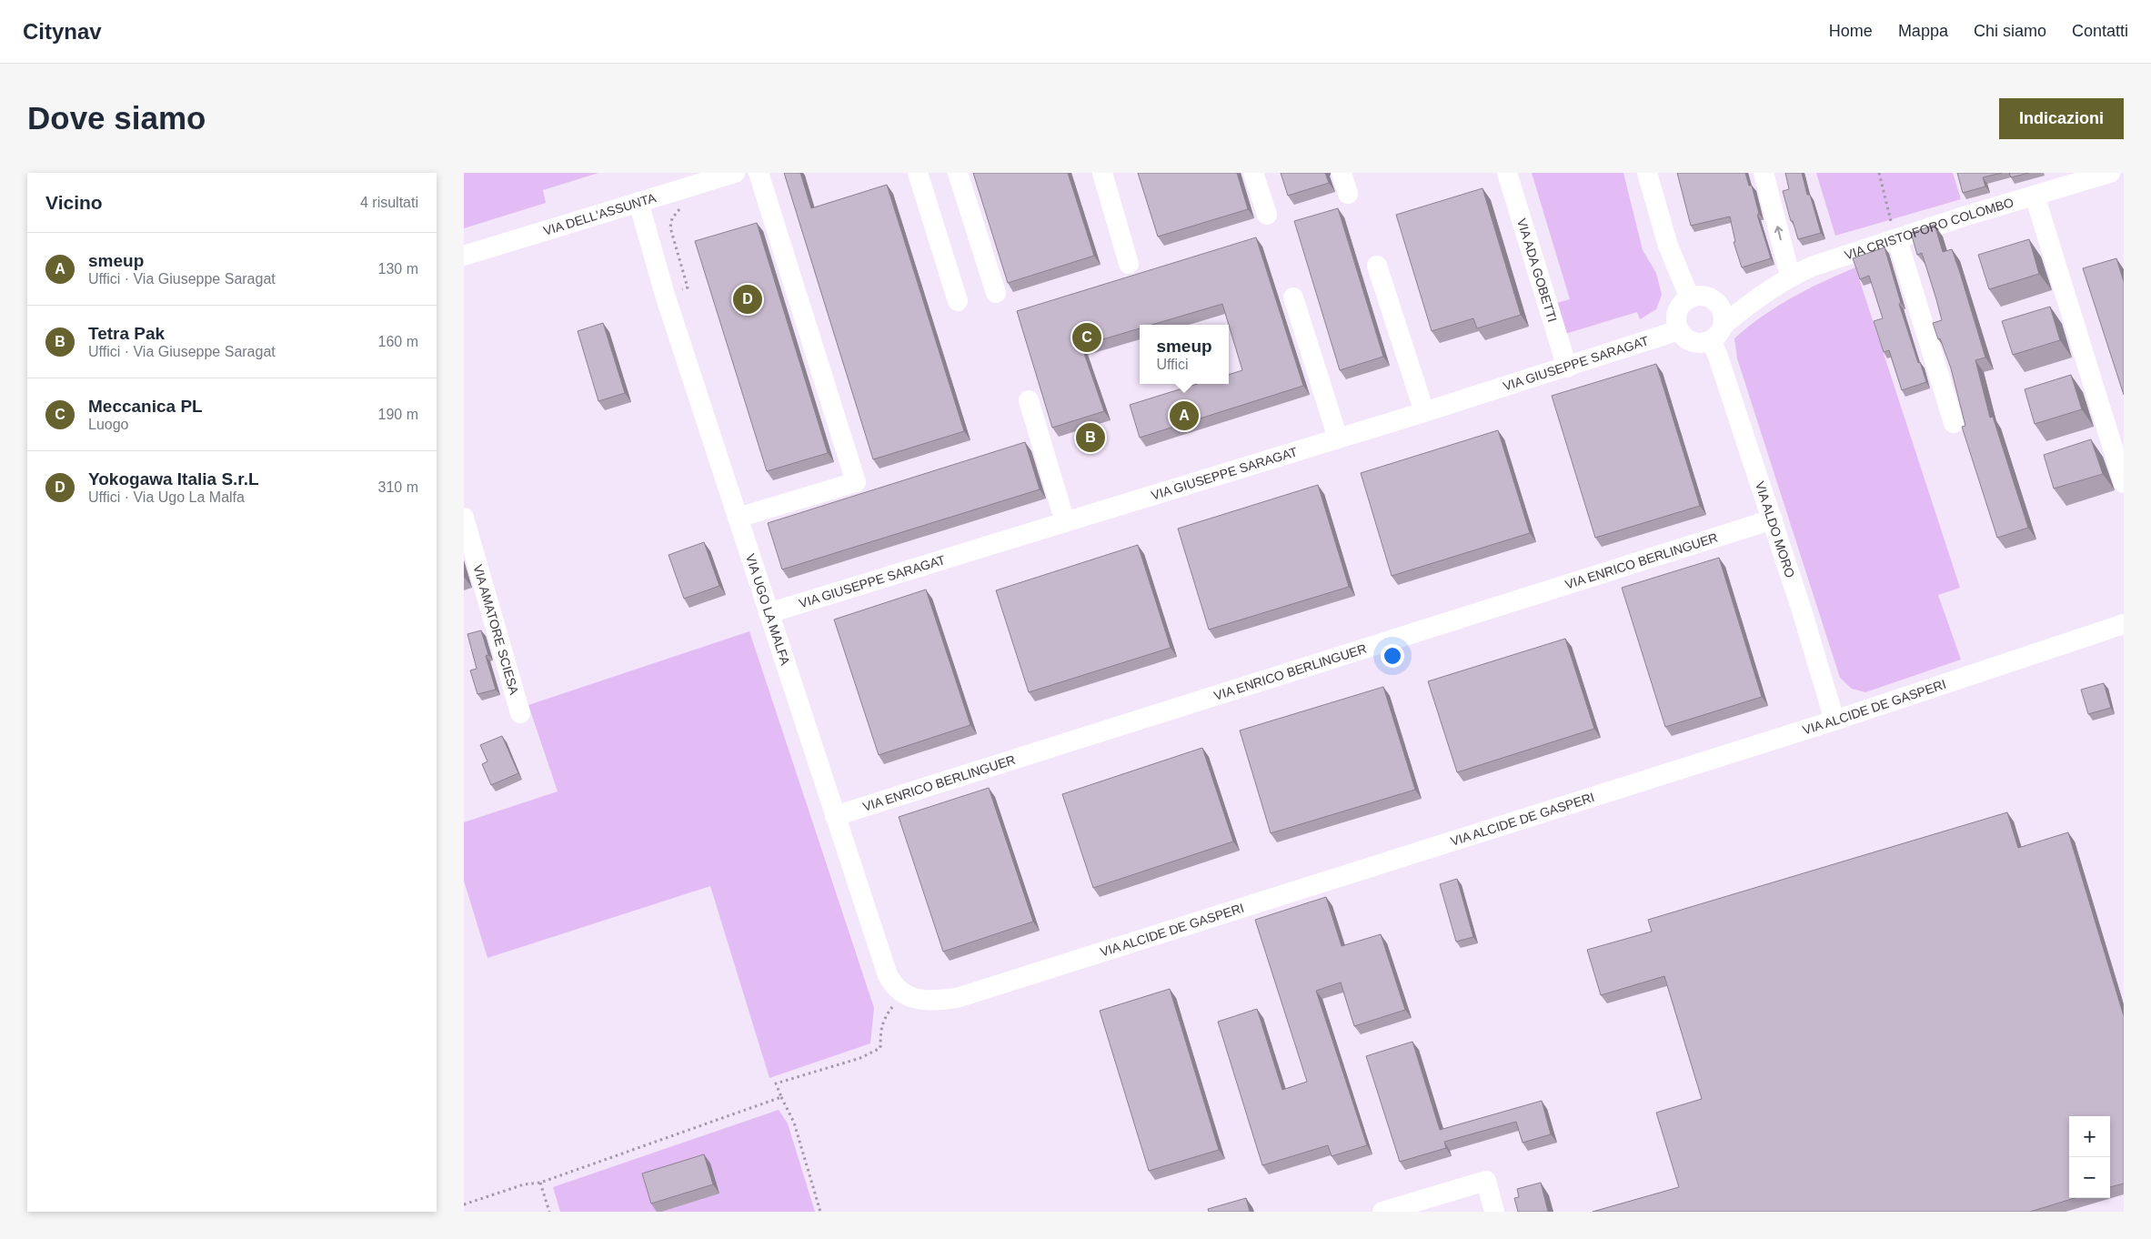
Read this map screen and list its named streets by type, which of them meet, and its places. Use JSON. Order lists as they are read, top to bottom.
{
  "streets": {
    "street": [
      "VIA DELL'ASSUNTA",
      "VIA CRISTOFORO COLOMBO",
      "VIA ADA GOBETTI",
      "VIA GIUSEPPE SARAGAT",
      "VIA ALDO MORO",
      "VIA ENRICO BERLINGUER",
      "VIA UGO LA MALFA",
      "VIA AMATORE SCIESA",
      "VIA ALCIDE DE GASPERI"
    ]
  },
  "crossings": [
    ["VIA DELL'ASSUNTA", "VIA UGO LA MALFA"],
    ["VIA CRISTOFORO COLOMBO", "VIA GIUSEPPE SARAGAT"],
    ["VIA CRISTOFORO COLOMBO", "VIA ALDO MORO"],
    ["VIA ADA GOBETTI", "VIA GIUSEPPE SARAGAT"],
    ["VIA GIUSEPPE SARAGAT", "VIA ALDO MORO"],
    ["VIA GIUSEPPE SARAGAT", "VIA UGO LA MALFA"],
    ["VIA ALDO MORO", "VIA ENRICO BERLINGUER"],
    ["VIA ALDO MORO", "VIA ALCIDE DE GASPERI"],
    ["VIA ENRICO BERLINGUER", "VIA UGO LA MALFA"],
    ["VIA UGO LA MALFA", "VIA ALCIDE DE GASPERI"]
  ],
  "page": {
    "header": "Citynav",
    "nav": [
      "Home",
      "Mappa",
      "Chi siamo",
      "Contatti"
    ],
    "buttons": "Indicazioni",
    "title": "Dove siamo",
    "heading": ["Vicino", "4 risultati"],
    "list": [
      {
        "mark": "A",
        "name": "smeup",
        "note": "Uffici · Via Giuseppe Saragat",
        "value": "130 m"
      },
      {
        "mark": "B",
        "name": "Tetra Pak",
        "note": "Uffici · Via Giuseppe Saragat",
        "value": "160 m"
      },
      {
        "mark": "C",
        "name": "Meccanica PL",
        "note": "Luogo",
        "value": "190 m"
      },
      {
        "mark": "D",
        "name": "Yokogawa Italia S.r.L",
        "note": "Uffici · Via Ugo La Malfa",
        "value": "310 m"
      }
    ],
    "pins": [
      "D",
      "C",
      "A",
      "B"
    ],
    "popup": ["smeup", "Uffici"],
    "map_buttons": ["+", "−"]
  }
}
